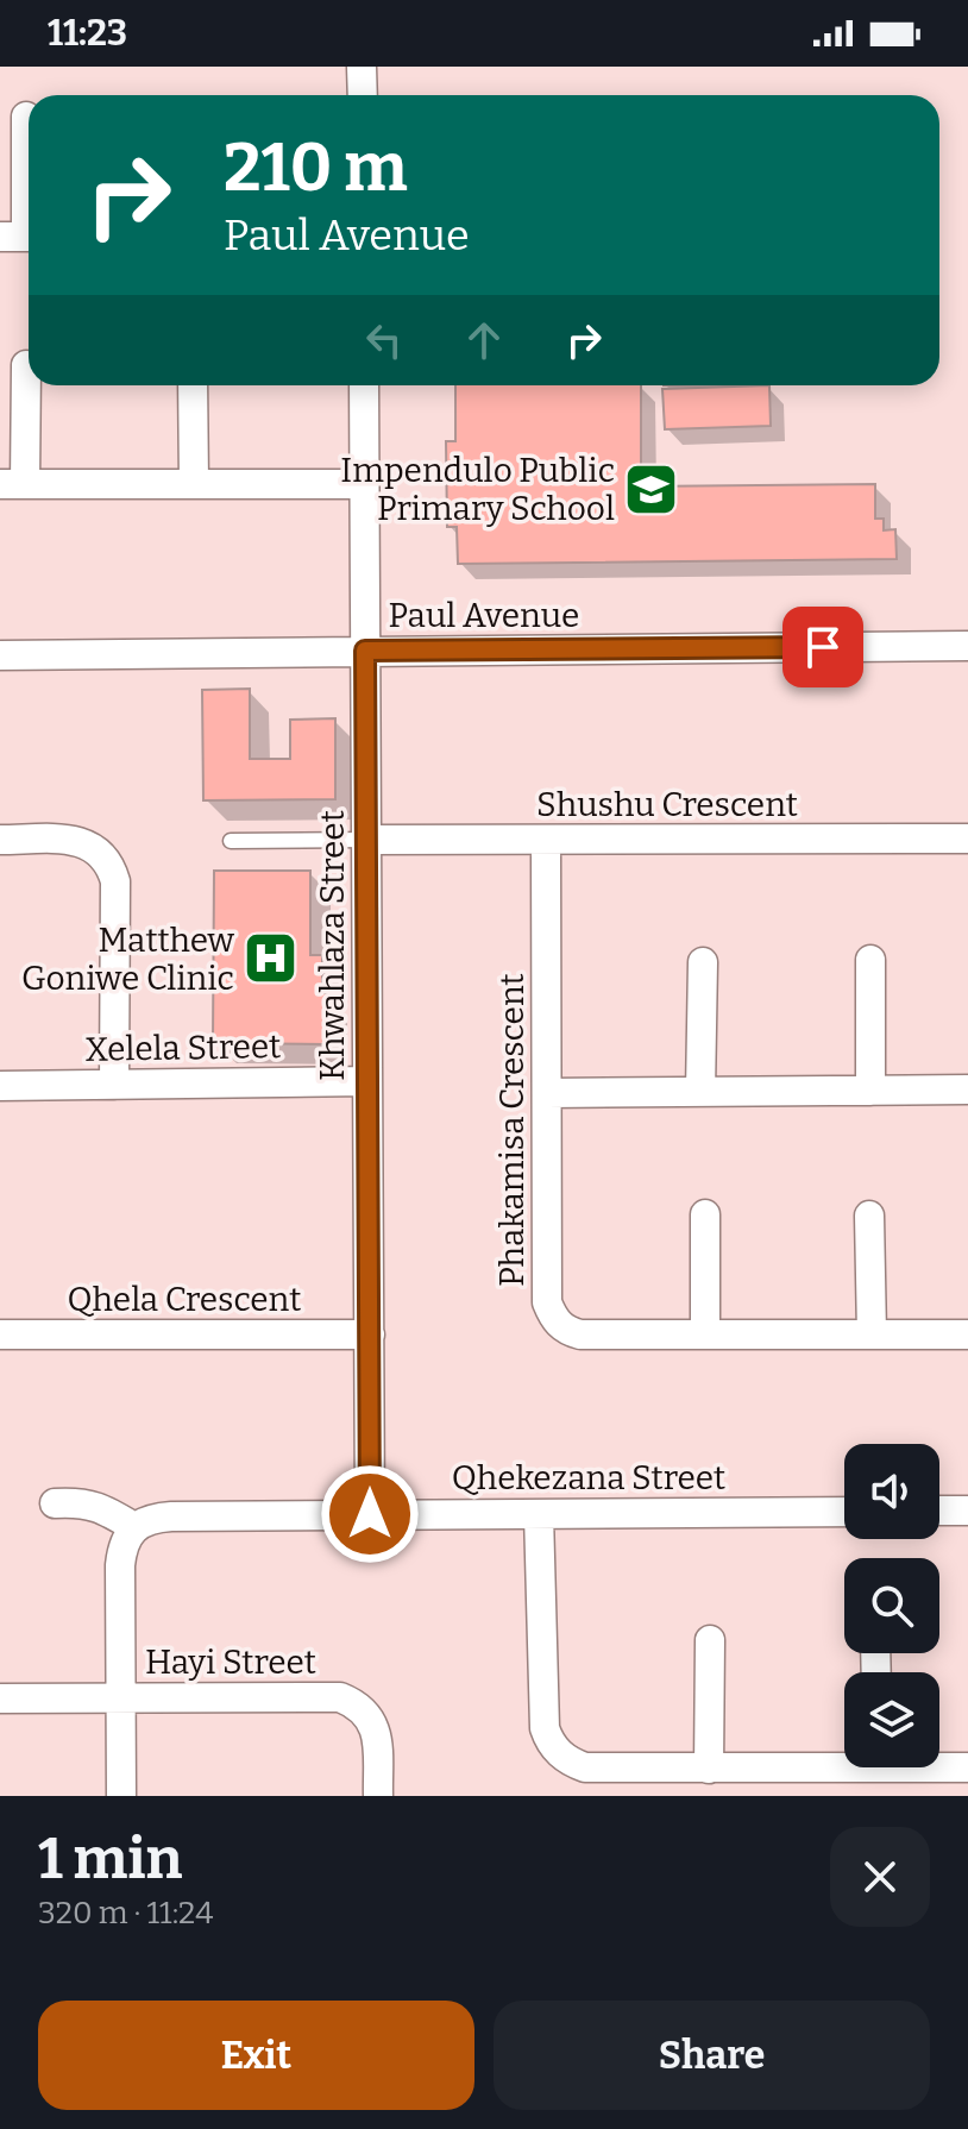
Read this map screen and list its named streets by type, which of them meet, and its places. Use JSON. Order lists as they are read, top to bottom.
{
  "streets": {
    "street": [
      "Paul Avenue",
      "Shushu Crescent",
      "Khwahlaza Street",
      "Xelela Street",
      "Phakamisa Crescent",
      "Qhela Crescent",
      "Qhekezana Street",
      "Hayi Street"
    ]
  },
  "crossings": [
    ["Paul Avenue", "Khwahlaza Street"],
    ["Shushu Crescent", "Khwahlaza Street"],
    ["Shushu Crescent", "Phakamisa Crescent"],
    ["Khwahlaza Street", "Xelela Street"],
    ["Khwahlaza Street", "Qhela Crescent"],
    ["Khwahlaza Street", "Qhekezana Street"]
  ],
  "places": {
    "school or university": ["Impendulo Public Primary School"],
    "hospital": ["Matthew Goniwe Clinic"]
  },
  "page": {
    "status": "11:23",
    "turn": ["210 m", "Paul Avenue"],
    "heading": ["1 min", "320 m · 11:24"],
    "buttons": ["Exit", "Share"]
  }
}
